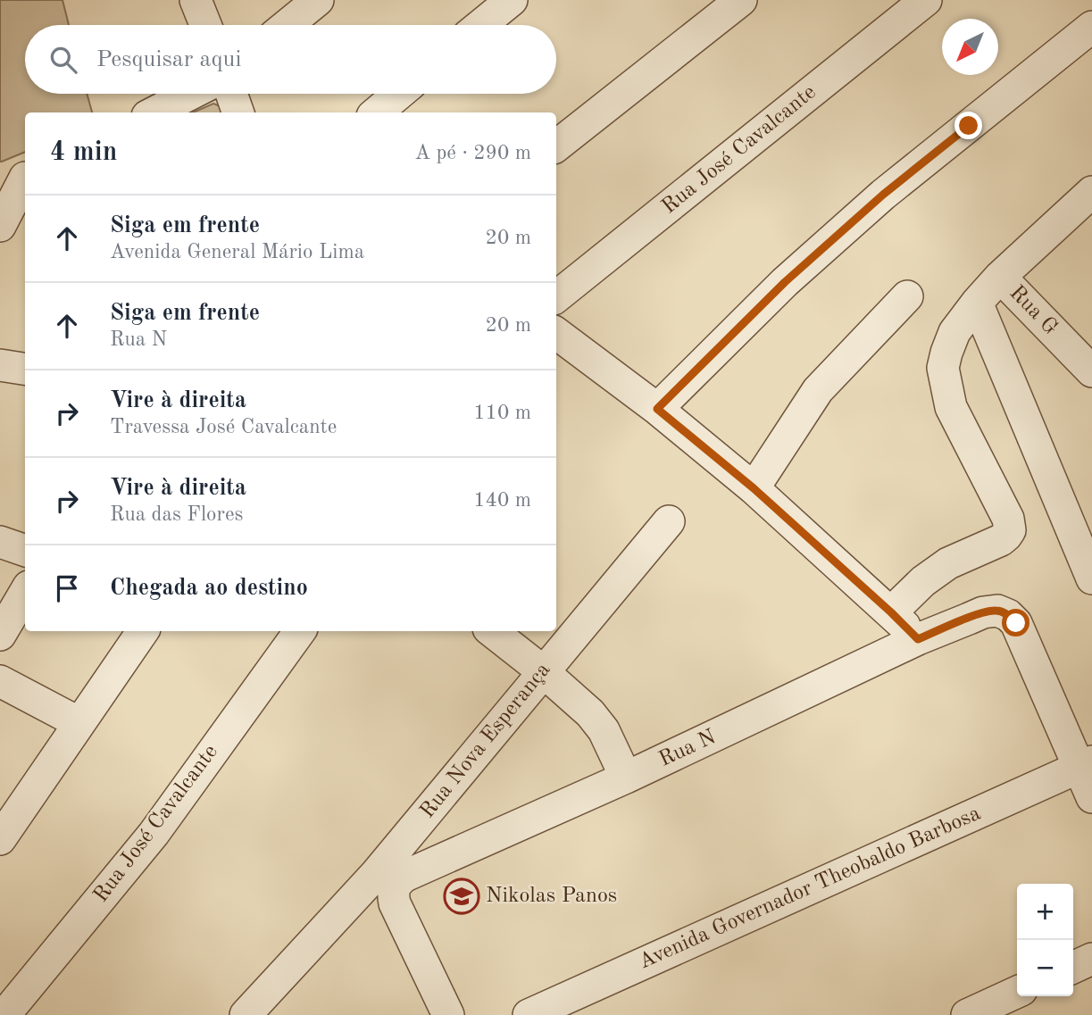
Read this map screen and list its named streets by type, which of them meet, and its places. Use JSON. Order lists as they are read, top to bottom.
{
  "streets": {
    "street": [
      "Rua José Cavalcante",
      "Rua G",
      "Rua Nova Esperança",
      "Rua N",
      "Avenida Governador Theobaldo Barbosa"
    ]
  },
  "crossings": [
    ["Rua Nova Esperança", "Rua N"],
    ["Rua N", "Avenida Governador Theobaldo Barbosa"]
  ],
  "places": {
    "school or university": ["Nikolas Panos"]
  },
  "north": "bottom left",
  "page": {
    "search": "Pesquisar aqui",
    "heading": ["4 min", "A pé · 290 m"],
    "list": [
      ["Siga em frente", "Avenida General Mário Lima", "20 m"],
      ["Siga em frente", "Rua N", "20 m"],
      ["Vire à direita", "Travessa José Cavalcante", "110 m"],
      ["Vire à direita", "Rua das Flores", "140 m"],
      "Chegada ao destino"
    ],
    "map_buttons": ["+", "−"]
  }
}
